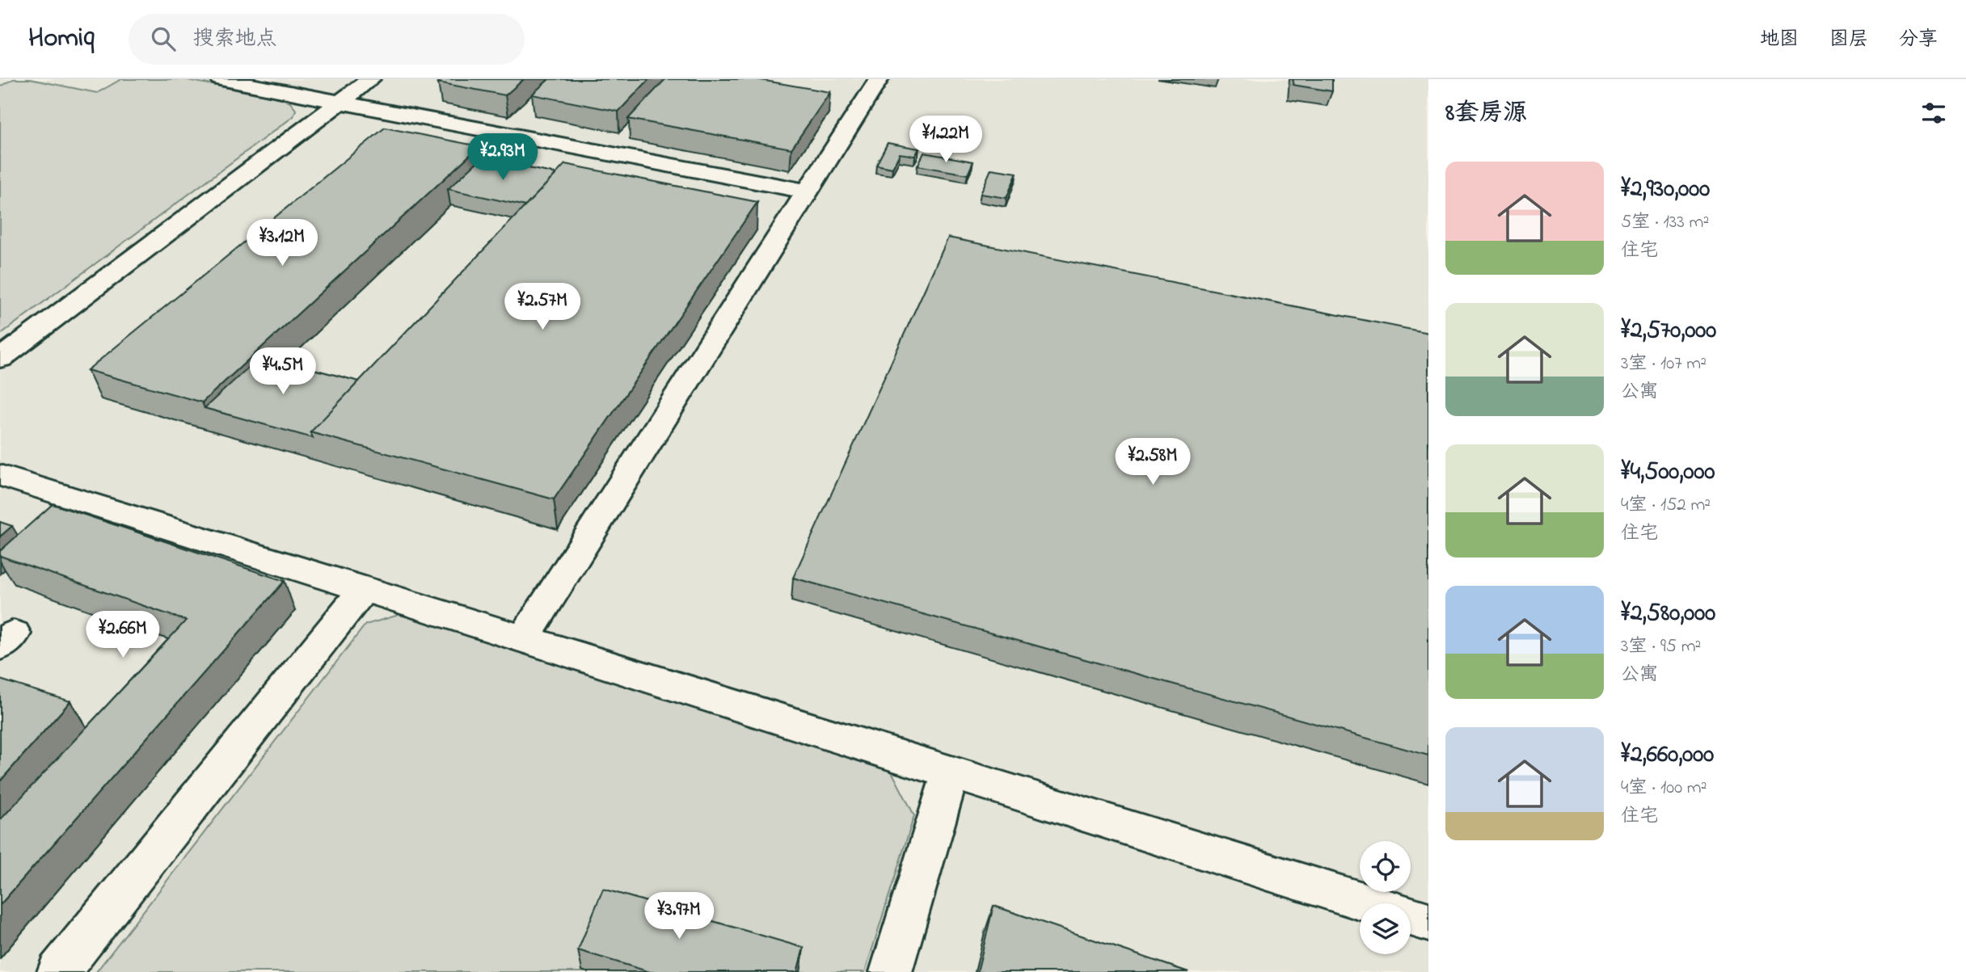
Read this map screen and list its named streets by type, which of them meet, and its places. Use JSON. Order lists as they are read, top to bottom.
{
  "page": {
    "header": "Homiq",
    "search": "搜索地点",
    "nav": ["地图", "图层", "分享"],
    "heading": "8套房源",
    "price": [
      "¥1.22M",
      "¥2.93M",
      "¥3.12M",
      "¥2.57M",
      "¥4.5M",
      "¥2.58M",
      "¥2.66M",
      "¥3.97M"
    ],
    "list": [
      {
        "name": "¥2,930,000",
        "note": "5室 · 133 m² · 住宅"
      },
      {
        "name": "¥2,570,000",
        "note": "3室 · 107 m² · 公寓"
      },
      {
        "name": "¥4,500,000",
        "note": "4室 · 152 m² · 住宅"
      },
      {
        "name": "¥2,580,000",
        "note": "3室 · 95 m² · 公寓"
      },
      {
        "name": "¥2,660,000",
        "note": "4室 · 100 m² · 住宅"
      }
    ]
  }
}
